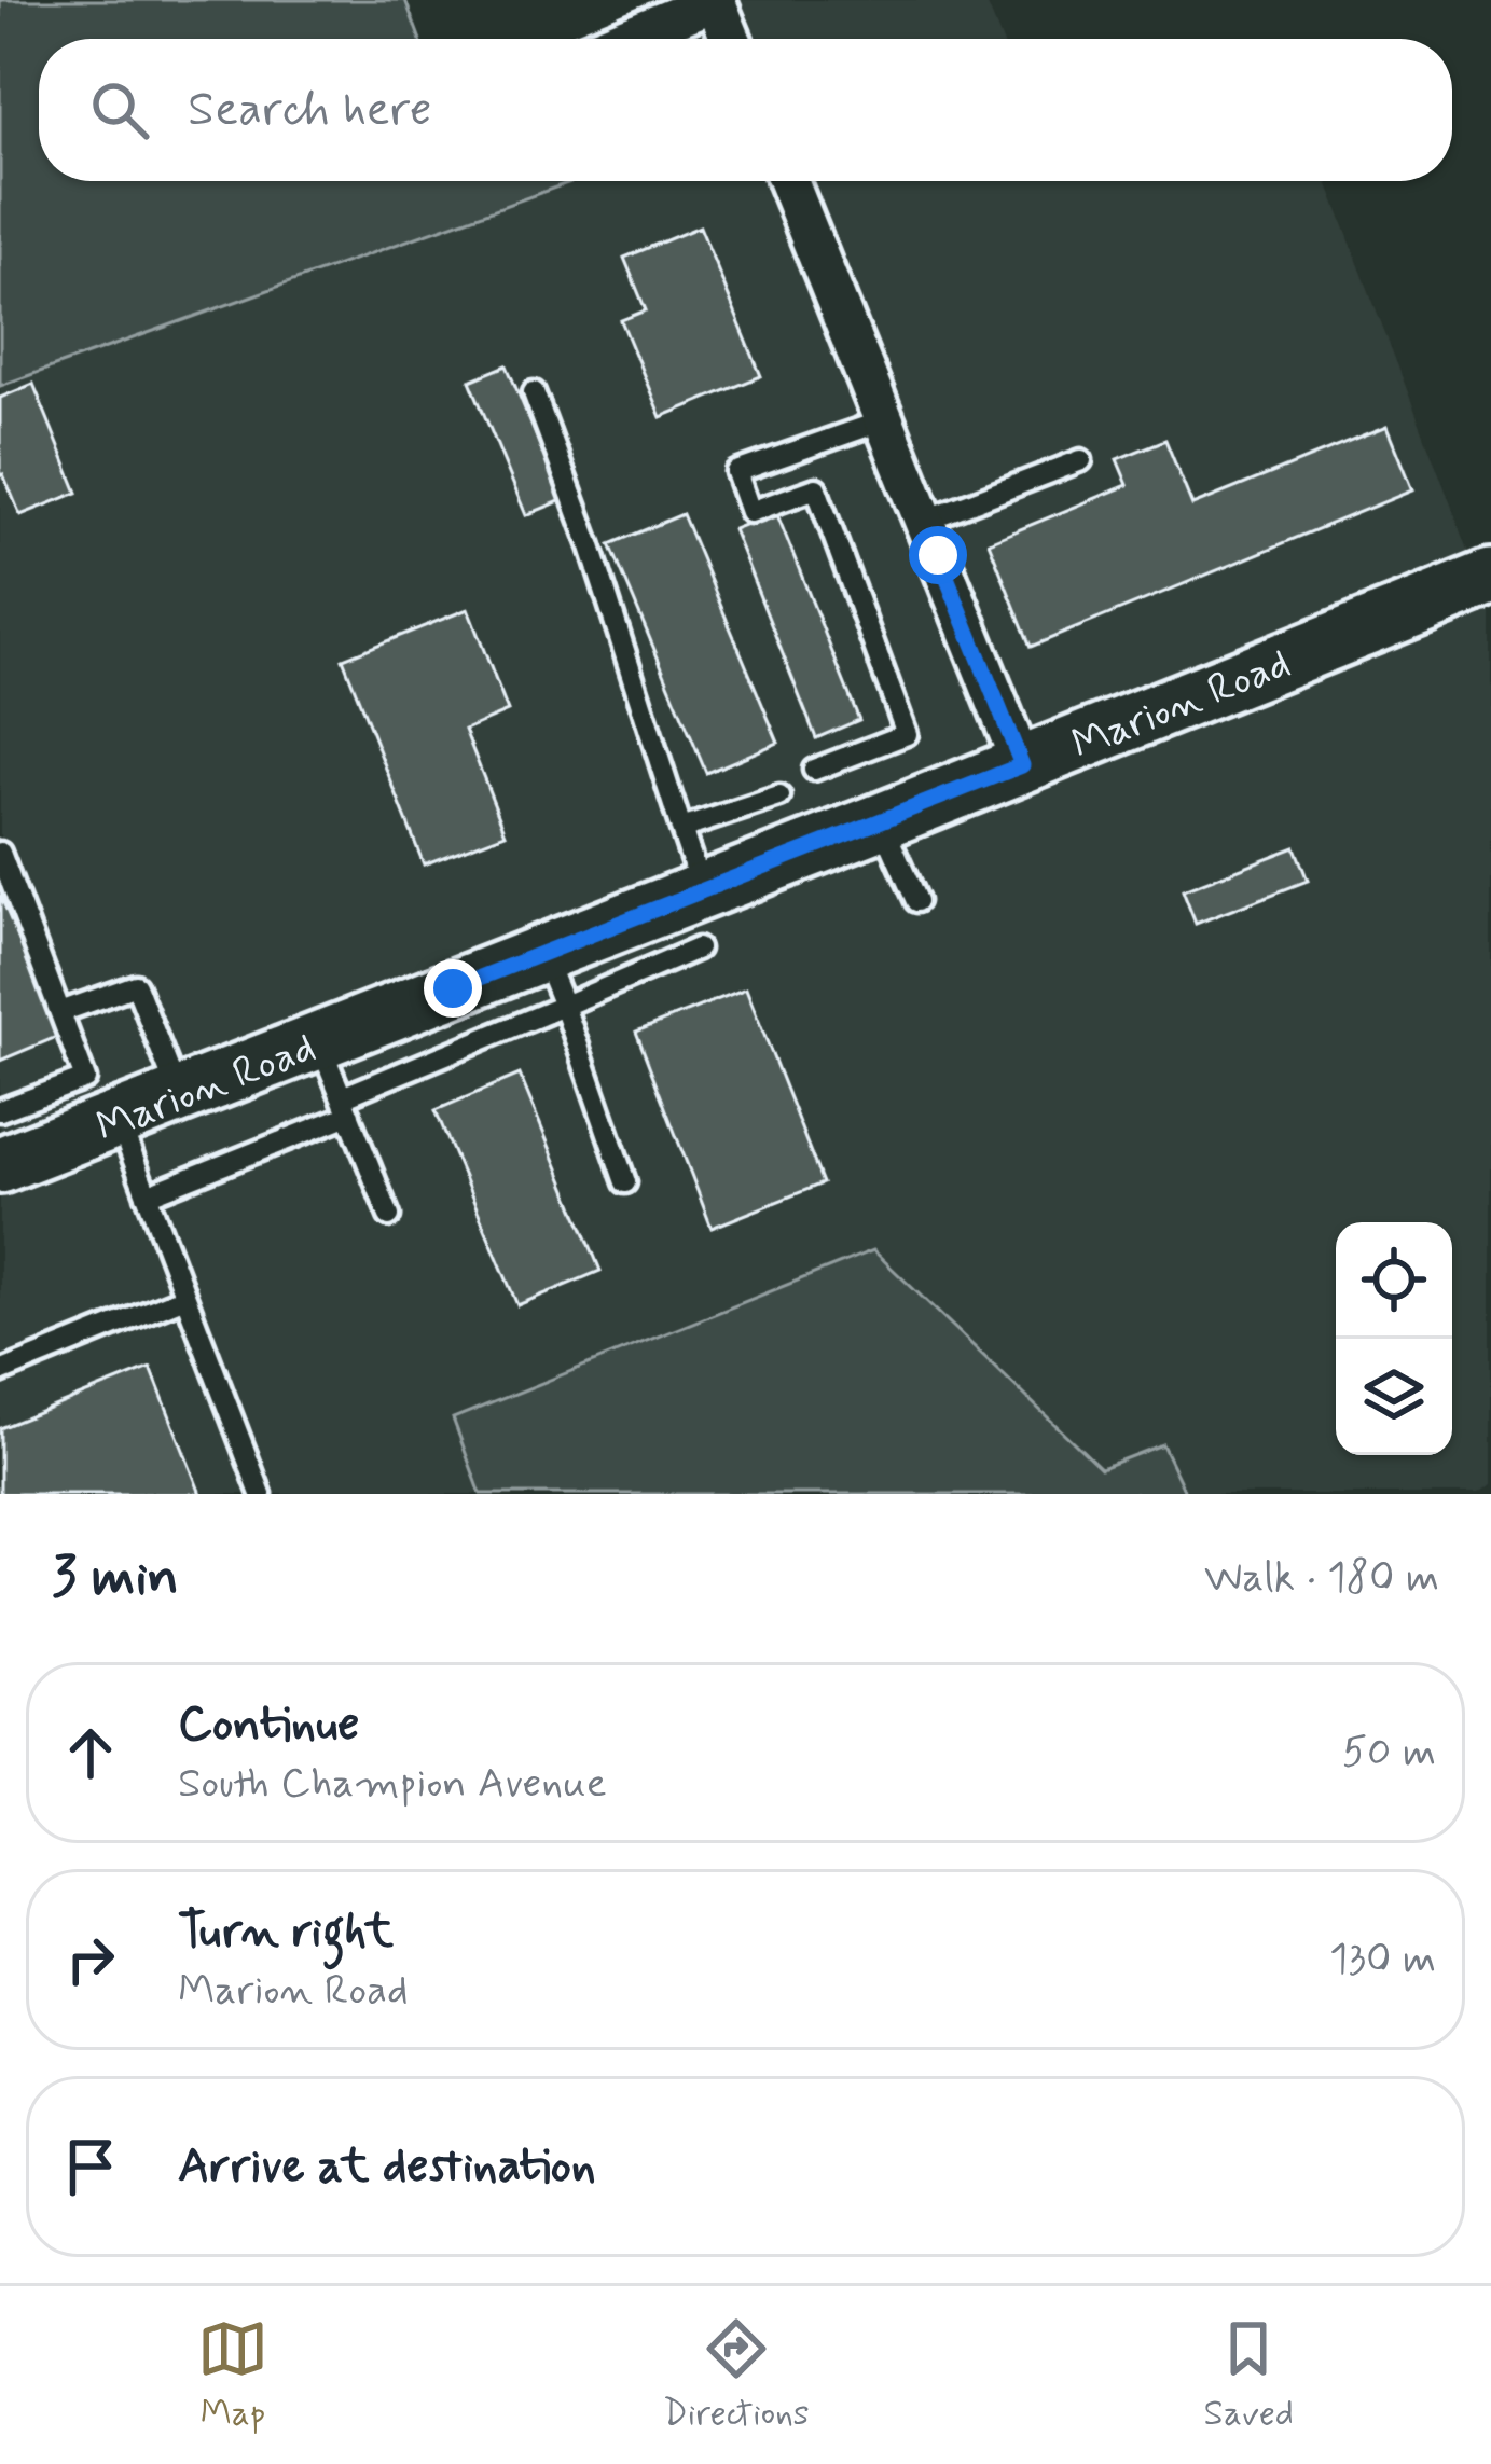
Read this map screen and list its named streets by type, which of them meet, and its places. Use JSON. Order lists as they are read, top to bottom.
{
  "streets": {
    "street": ["Marion Road"]
  },
  "page": {
    "search": "Search here",
    "heading": ["3 min", "Walk · 180 m"],
    "list": [
      ["Continue", "South Champion Avenue", "50 m"],
      ["Turn right", "Marion Road", "130 m"],
      "Arrive at destination"
    ],
    "nav": ["Map", "Directions", "Saved"]
  }
}
